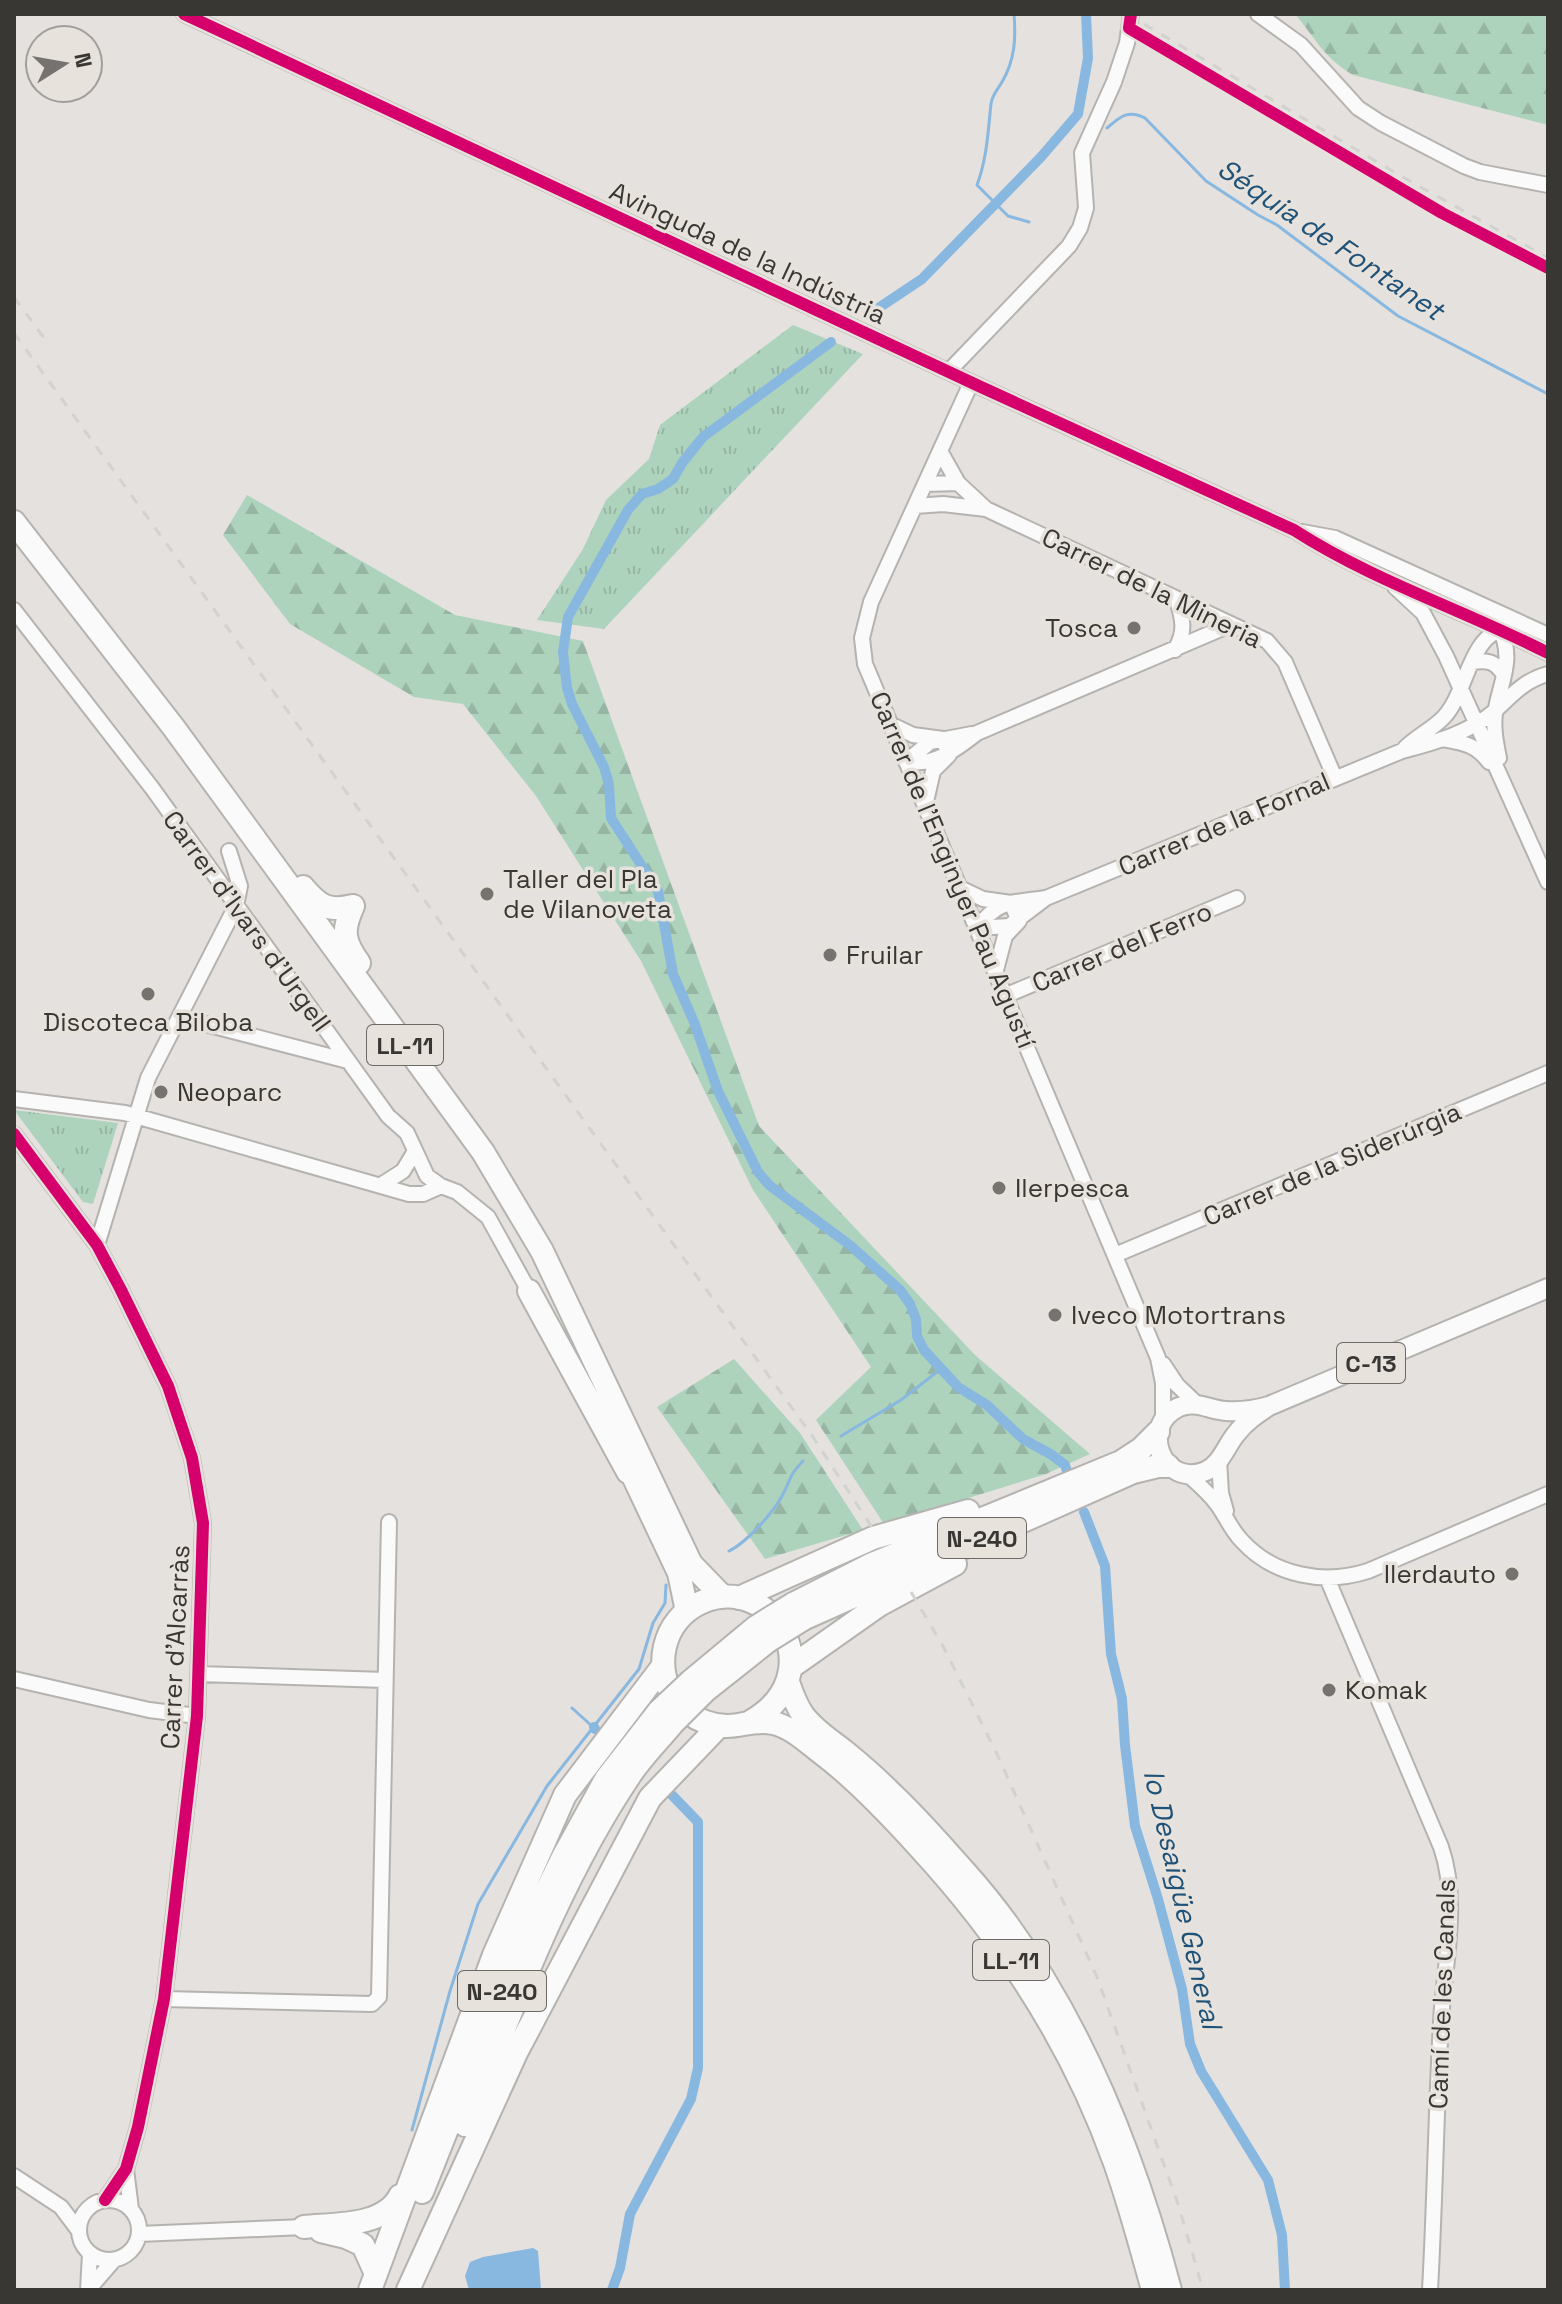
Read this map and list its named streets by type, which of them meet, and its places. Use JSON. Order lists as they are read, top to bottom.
{
  "streets": {
    "highway": ["LL-11", "N-240"],
    "main road": ["C-13"],
    "street": [
      "Avinguda de la Indústria",
      "Carrer de la Mineria",
      "Carrer de la Fornal",
      "Carrer de l'Enginyer Pau Agustí",
      "Carrer d'Ivars d'Urgell",
      "Carrer del Ferro",
      "Carrer de la Siderúrgia",
      "Carrer d'Alcarràs",
      "Camí de les Canals"
    ]
  },
  "crossings": [
    ["Avinguda de la Indústria", "Carrer de la Fornal"],
    ["Avinguda de la Indústria", "Carrer de l'Enginyer Pau Agustí"],
    ["Carrer de la Mineria", "Carrer de la Fornal"],
    ["Carrer de la Mineria", "Carrer de l'Enginyer Pau Agustí"],
    ["Carrer de la Fornal", "Carrer de l'Enginyer Pau Agustí"],
    ["Carrer de l'Enginyer Pau Agustí", "Carrer del Ferro"],
    ["Carrer de l'Enginyer Pau Agustí", "Carrer de la Siderúrgia"],
    ["Carrer de l'Enginyer Pau Agustí", "C-13"],
    ["Carrer de l'Enginyer Pau Agustí", "N-240"],
    ["LL-11", "N-240"],
    ["C-13", "N-240"]
  ],
  "water": ["Séquia de Fontanet", "lo Desaigüe General"],
  "places": [
    "Tosca",
    "Taller del Pla de Vilanoveta",
    "Fruilar",
    "Discoteca Biloba",
    "Neoparc",
    "Ilerpesca",
    "Iveco Motortrans",
    "Ilerdauto",
    "Komak"
  ],
  "north": "right"
}
